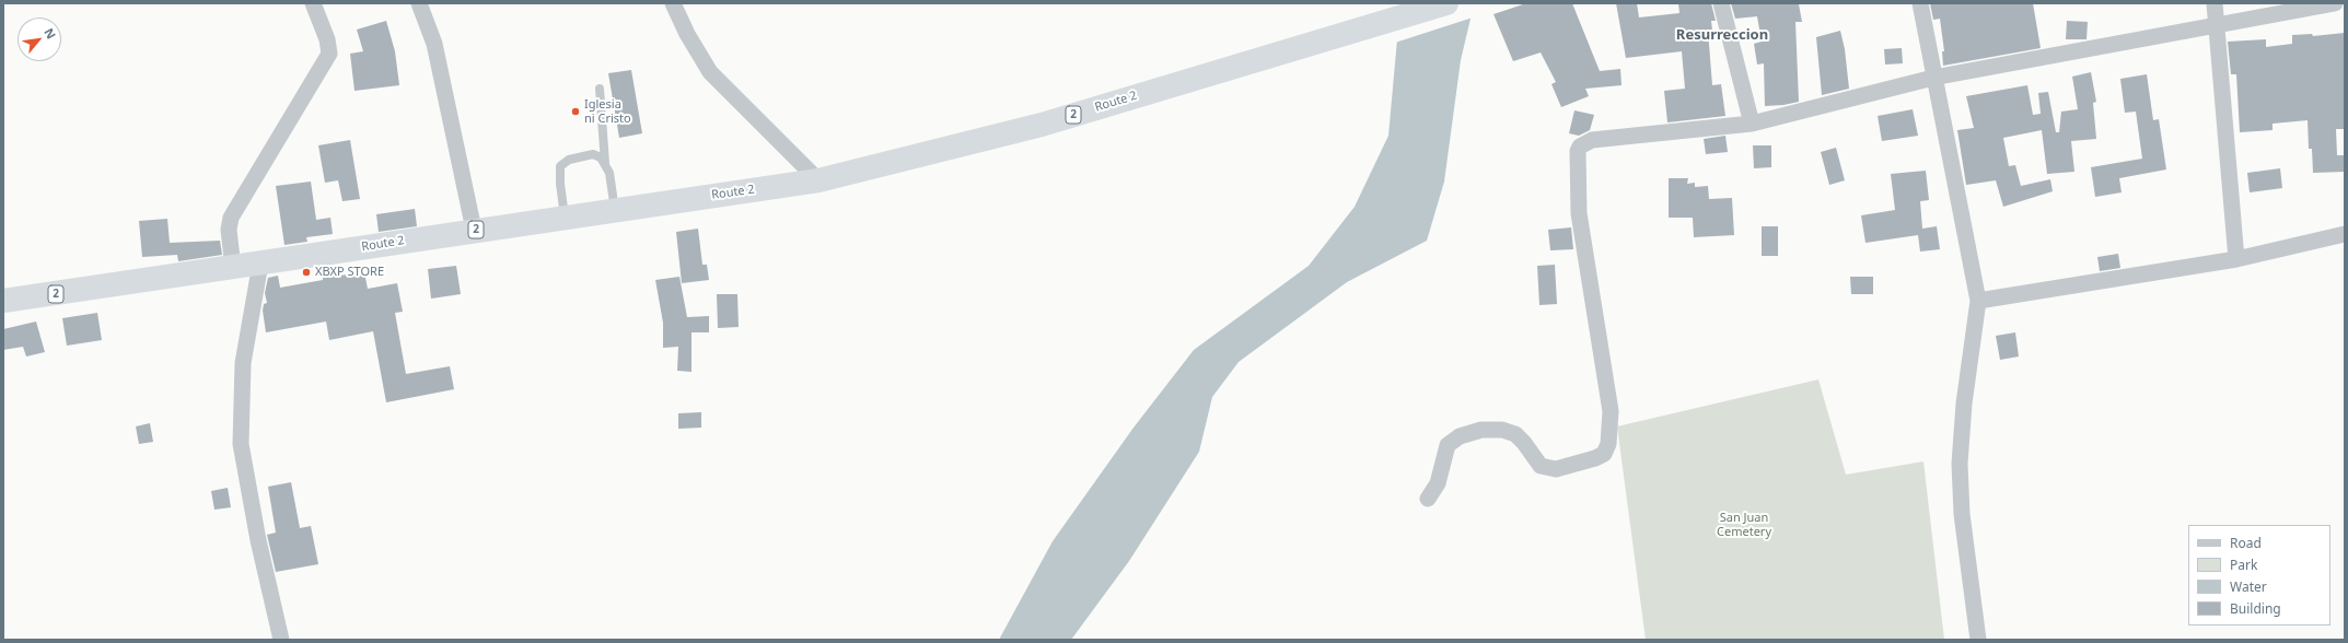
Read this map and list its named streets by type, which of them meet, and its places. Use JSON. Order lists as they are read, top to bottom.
{
  "streets": {
    "highway": ["Route 2", "2"]
  },
  "districts": ["Resurreccion"],
  "parks": ["San Juan Cemetery"],
  "places": ["Iglesia ni Cristo", "XBXP STORE"],
  "legend": [
    "Road",
    "Park",
    "Water",
    "Building"
  ],
  "north": "top right"
}
